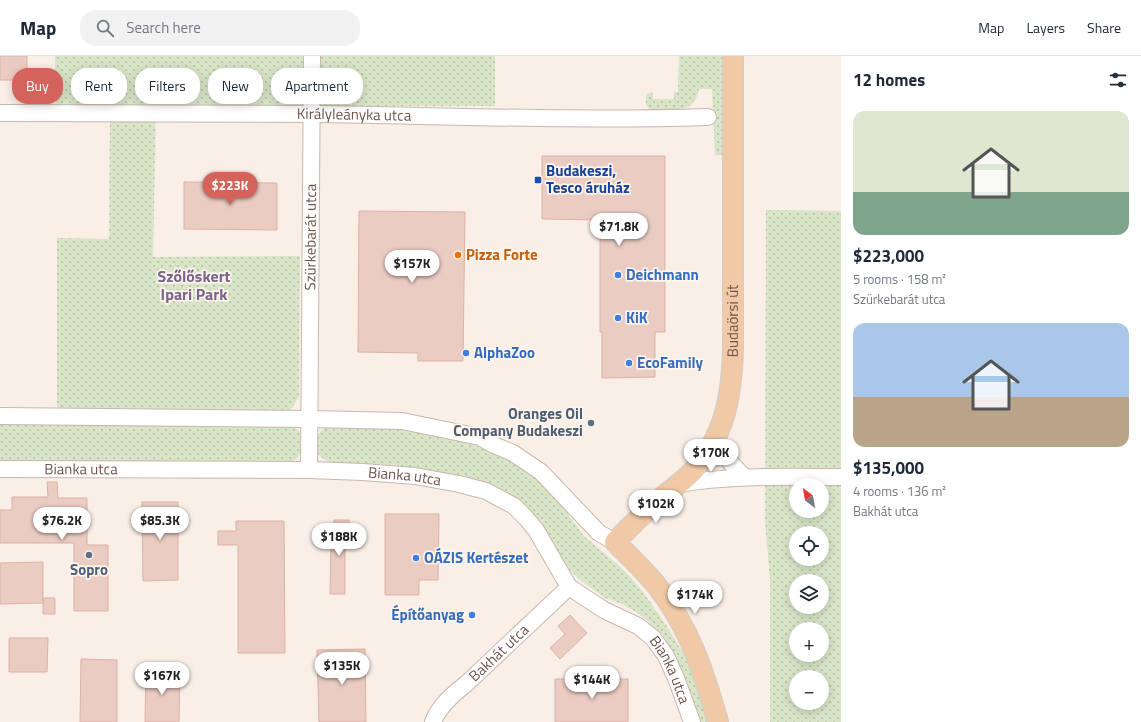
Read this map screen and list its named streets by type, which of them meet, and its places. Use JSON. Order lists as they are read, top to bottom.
{
  "streets": {
    "main road": ["Budaörsi út"],
    "street": [
      "Királyleányka utca",
      "Szürkebarát utca",
      "Bianka utca",
      "Bakhát utca"
    ]
  },
  "crossings": [
    ["Királyleányka utca", "Szürkebarát utca"],
    ["Szürkebarát utca", "Bianka utca"],
    ["Bianka utca", "Bakhát utca"]
  ],
  "districts": ["Szőlőskert Ipari Park"],
  "places": {
    "transit": ["Budakeszi, Tesco áruház"],
    "other": [
      "Pizza Forte",
      "Deichmann",
      "KiK",
      "AlphaZoo",
      "EcoFamily",
      "Oranges Oil Company Budakeszi",
      "Sopro",
      "OÁZIS Kertészet",
      "Építőanyag"
    ]
  },
  "north": "top left",
  "page": {
    "header": "Map",
    "search": "Search here",
    "nav": ["Map", "Layers", "Share"],
    "heading": "12 homes",
    "chip": [
      "Buy",
      "Rent",
      "Filters",
      "New",
      "Apartment"
    ],
    "list": [
      {
        "name": "$223,000",
        "note": "5 rooms · 158 m² · Szürkebarát utca"
      },
      {
        "name": "$135,000",
        "note": "4 rooms · 136 m² · Bakhát utca"
      }
    ],
    "price": [
      "$223K",
      "$71.8K",
      "$157K",
      "$170K",
      "$102K",
      "$76.2K",
      "$85.3K",
      "$188K",
      "$174K",
      "$135K",
      "$167K",
      "$144K"
    ],
    "map_buttons": ["+", "−"]
  }
}
